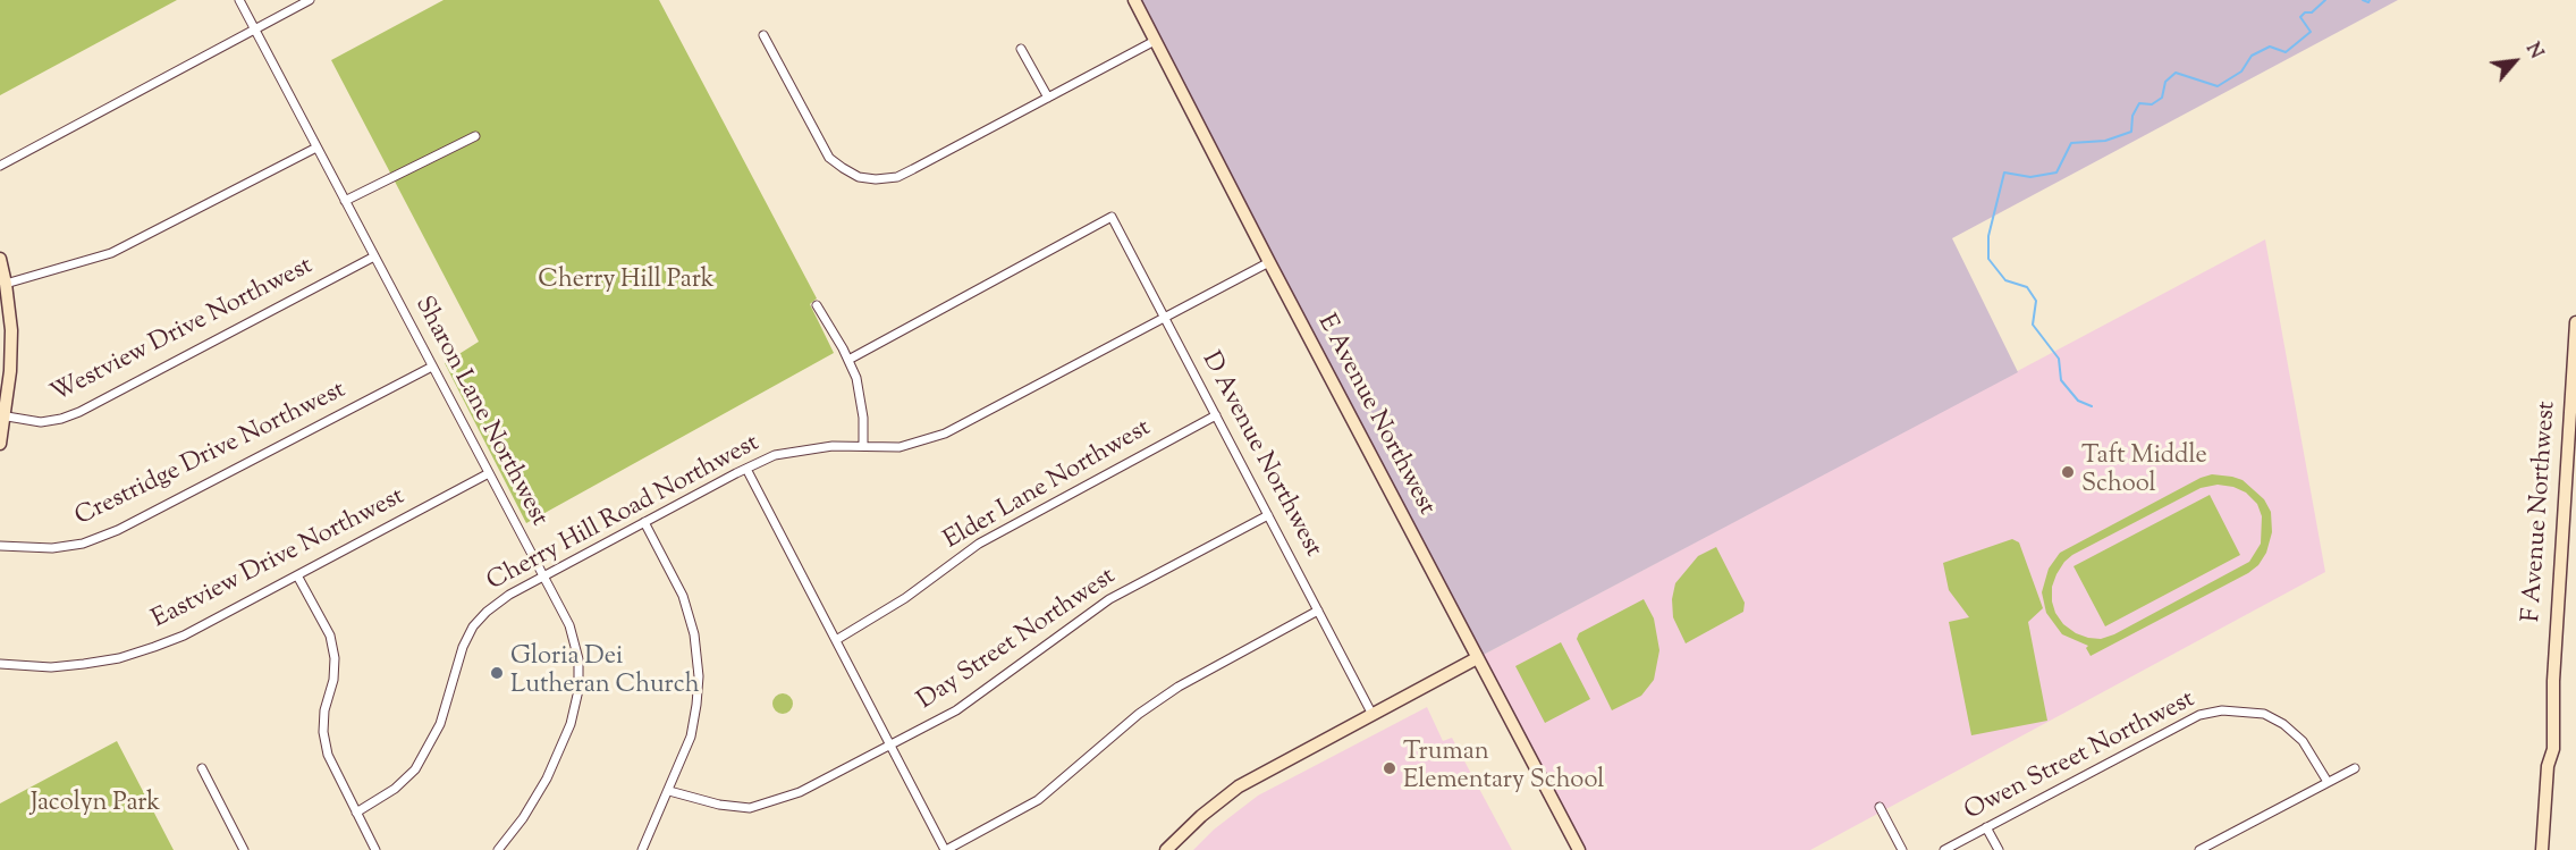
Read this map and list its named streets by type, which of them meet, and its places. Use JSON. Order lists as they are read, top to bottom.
{
  "streets": {
    "street": [
      "Westview Drive Northwest",
      "Sharon Lane Northwest",
      "E Avenue Northwest",
      "Crestridge Drive Northwest",
      "D Avenue Northwest",
      "Elder Lane Northwest",
      "F Avenue Northwest",
      "Cherry Hill Road Northwest",
      "Eastview Drive Northwest",
      "Day Street Northwest",
      "Owen Street Northwest"
    ]
  },
  "crossings": [
    ["Westview Drive Northwest", "Sharon Lane Northwest"],
    ["Sharon Lane Northwest", "Crestridge Drive Northwest"],
    ["Sharon Lane Northwest", "Cherry Hill Road Northwest"],
    ["Sharon Lane Northwest", "Eastview Drive Northwest"],
    ["E Avenue Northwest", "Cherry Hill Road Northwest"],
    ["D Avenue Northwest", "Elder Lane Northwest"],
    ["D Avenue Northwest", "Cherry Hill Road Northwest"],
    ["D Avenue Northwest", "Day Street Northwest"]
  ],
  "parks": ["Cherry Hill Park", "Jacolyn Park"],
  "places": ["Taft Middle School", "Gloria Dei Lutheran Church", "Truman Elementary School"],
  "north": "top right"
}
